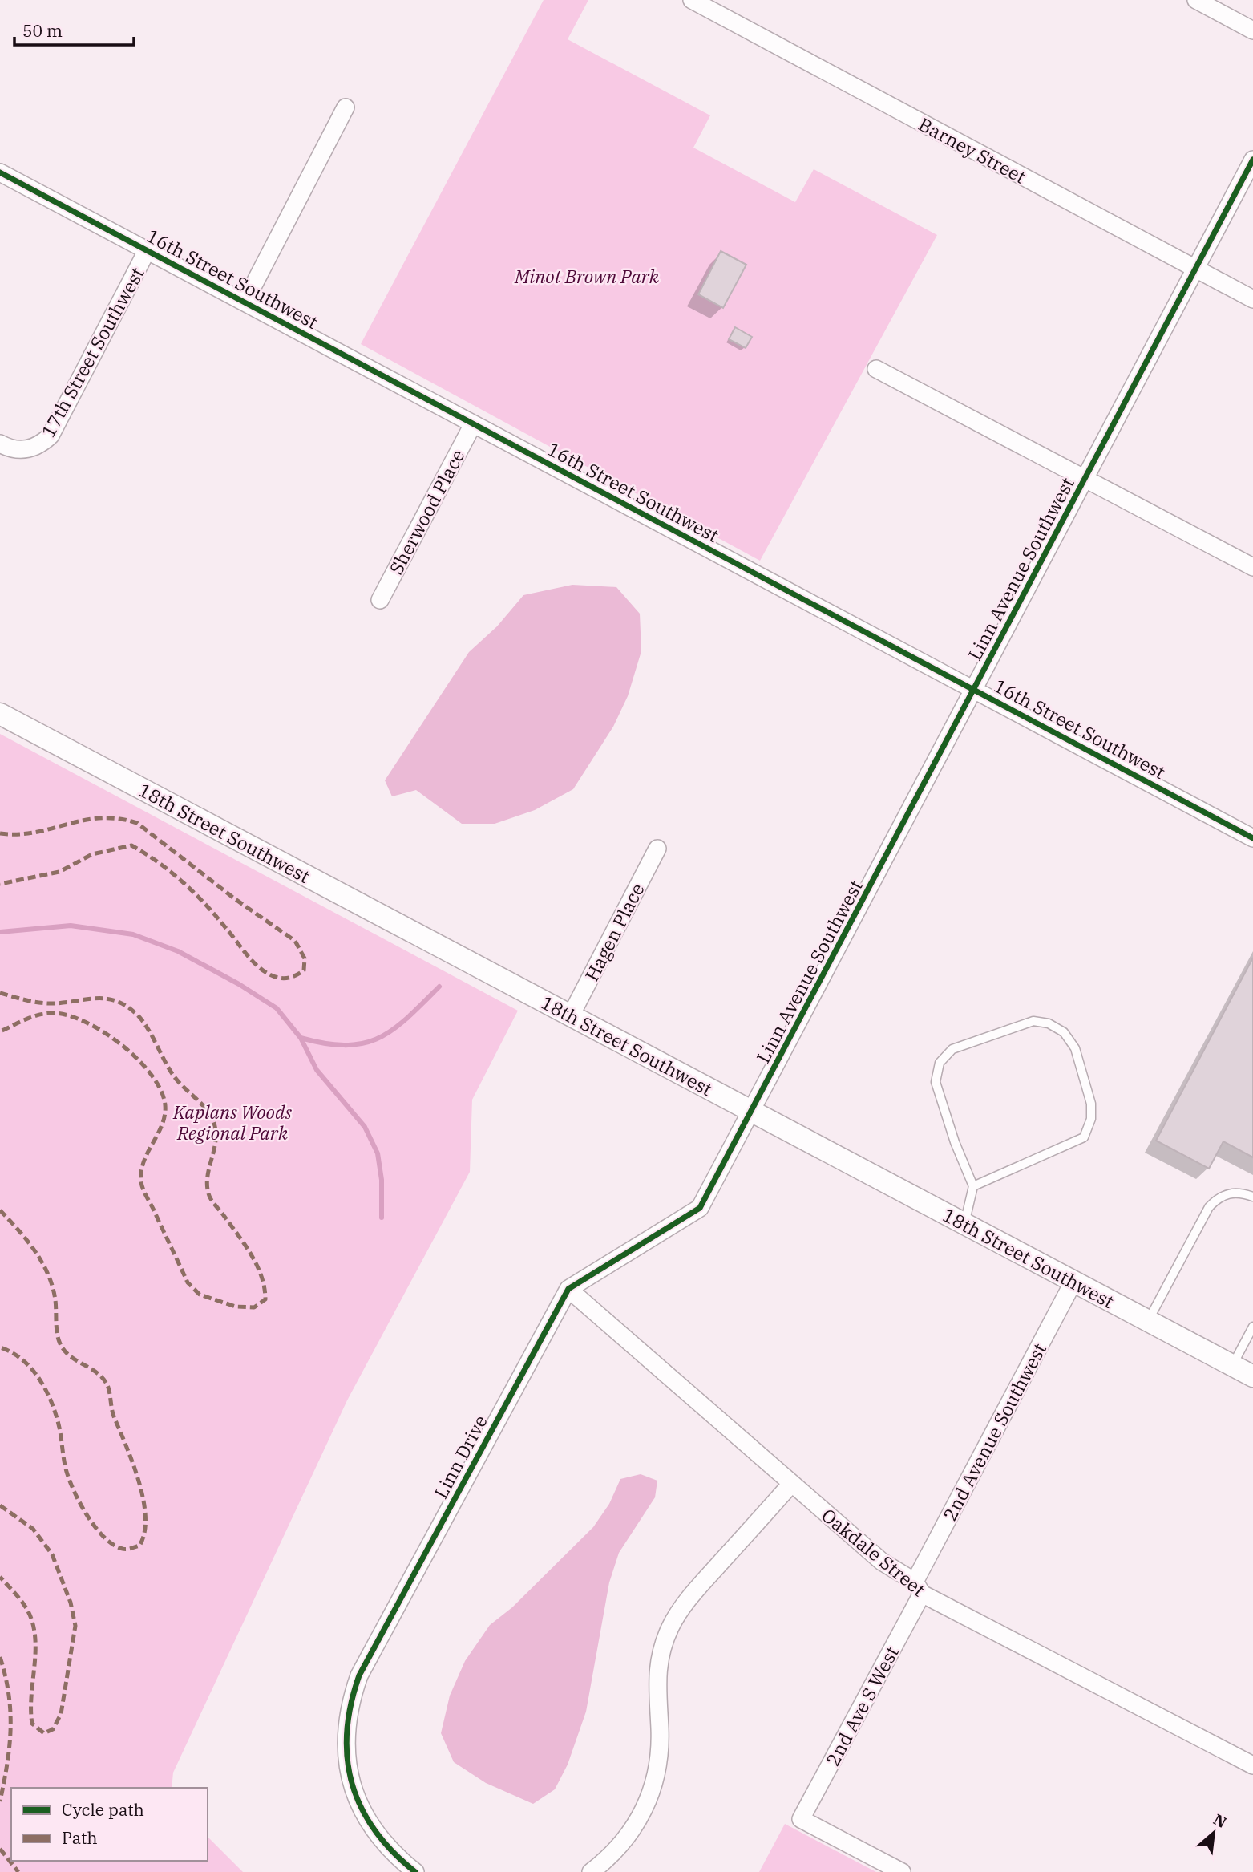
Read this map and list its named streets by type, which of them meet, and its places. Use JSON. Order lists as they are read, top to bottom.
{
  "streets": {
    "street": [
      "Barney Street",
      "16th Street Southwest",
      "17th Street Southwest",
      "Sherwood Place",
      "Linn Avenue Southwest",
      "18th Street Southwest",
      "Hagen Place",
      "2nd Avenue Southwest",
      "Linn Drive",
      "Oakdale Street",
      "2nd Ave S West"
    ]
  },
  "crossings": [
    ["Barney Street", "Linn Avenue Southwest"],
    ["16th Street Southwest", "17th Street Southwest"],
    ["16th Street Southwest", "Sherwood Place"],
    ["16th Street Southwest", "Linn Avenue Southwest"],
    ["Linn Avenue Southwest", "18th Street Southwest"],
    ["Linn Avenue Southwest", "Linn Drive"],
    ["18th Street Southwest", "Hagen Place"],
    ["18th Street Southwest", "2nd Avenue Southwest"],
    ["18th Street Southwest", "Linn Drive"],
    ["2nd Avenue Southwest", "Oakdale Street"],
    ["2nd Avenue Southwest", "2nd Ave S West"],
    ["Linn Drive", "Oakdale Street"],
    ["Oakdale Street", "2nd Ave S West"]
  ],
  "parks": ["Minot Brown Park", "Kaplans Woods Regional Park"],
  "legend": ["Cycle path", "Path"],
  "scale_bar": "50 m",
  "north": "top right"
}
